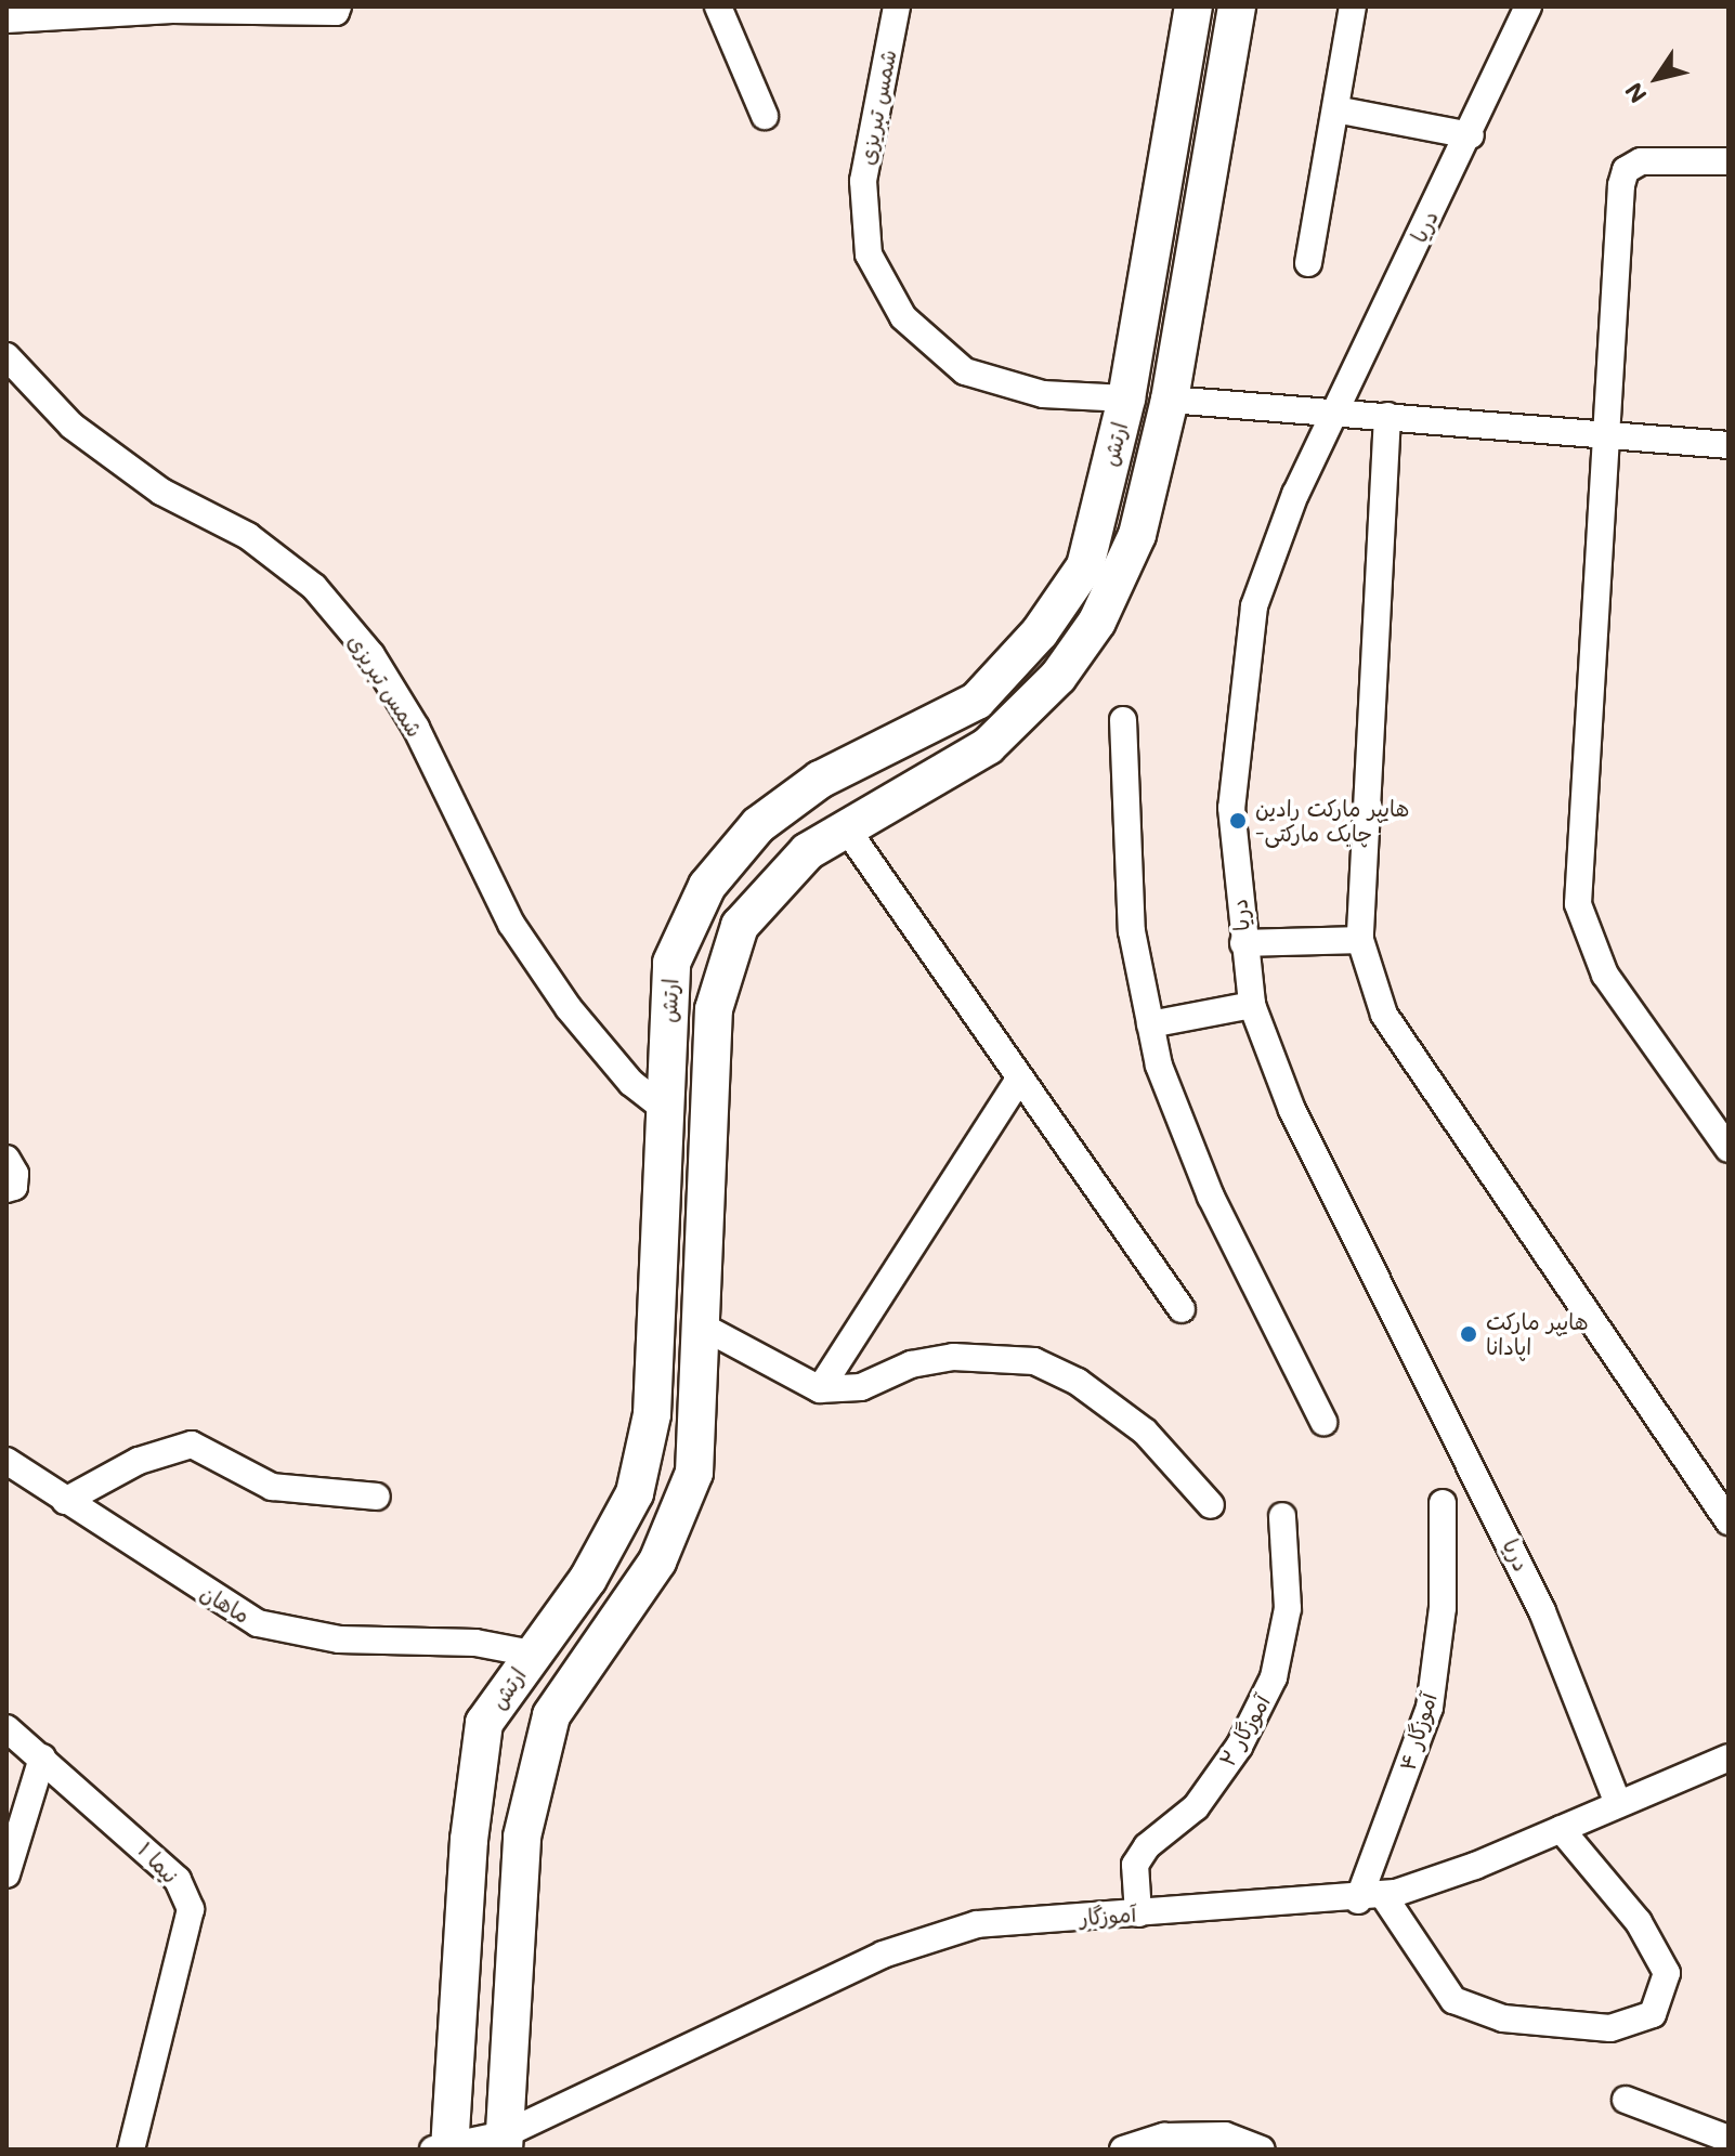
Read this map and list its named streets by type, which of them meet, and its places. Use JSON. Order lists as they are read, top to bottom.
{
  "streets": {
    "main road": ["ارتش"],
    "street": [
      "شمس تبریزی",
      "دریا",
      "ماهان",
      "آموزگار ۲",
      "آموزگار ۴",
      "نیما ۱",
      "آموزگار"
    ]
  },
  "crossings": [
    ["شمس تبریزی", "ارتش"],
    ["دریا", "آموزگار"],
    ["ارتش", "ماهان"],
    ["ارتش", "آموزگار"],
    ["آموزگار ۲", "آموزگار"],
    ["آموزگار ۴", "آموزگار"]
  ],
  "places": ["هایپر مارکت رادین -چابک مارکتی", "هایپر مارکت اپادانا"],
  "north": "bottom left"
}
